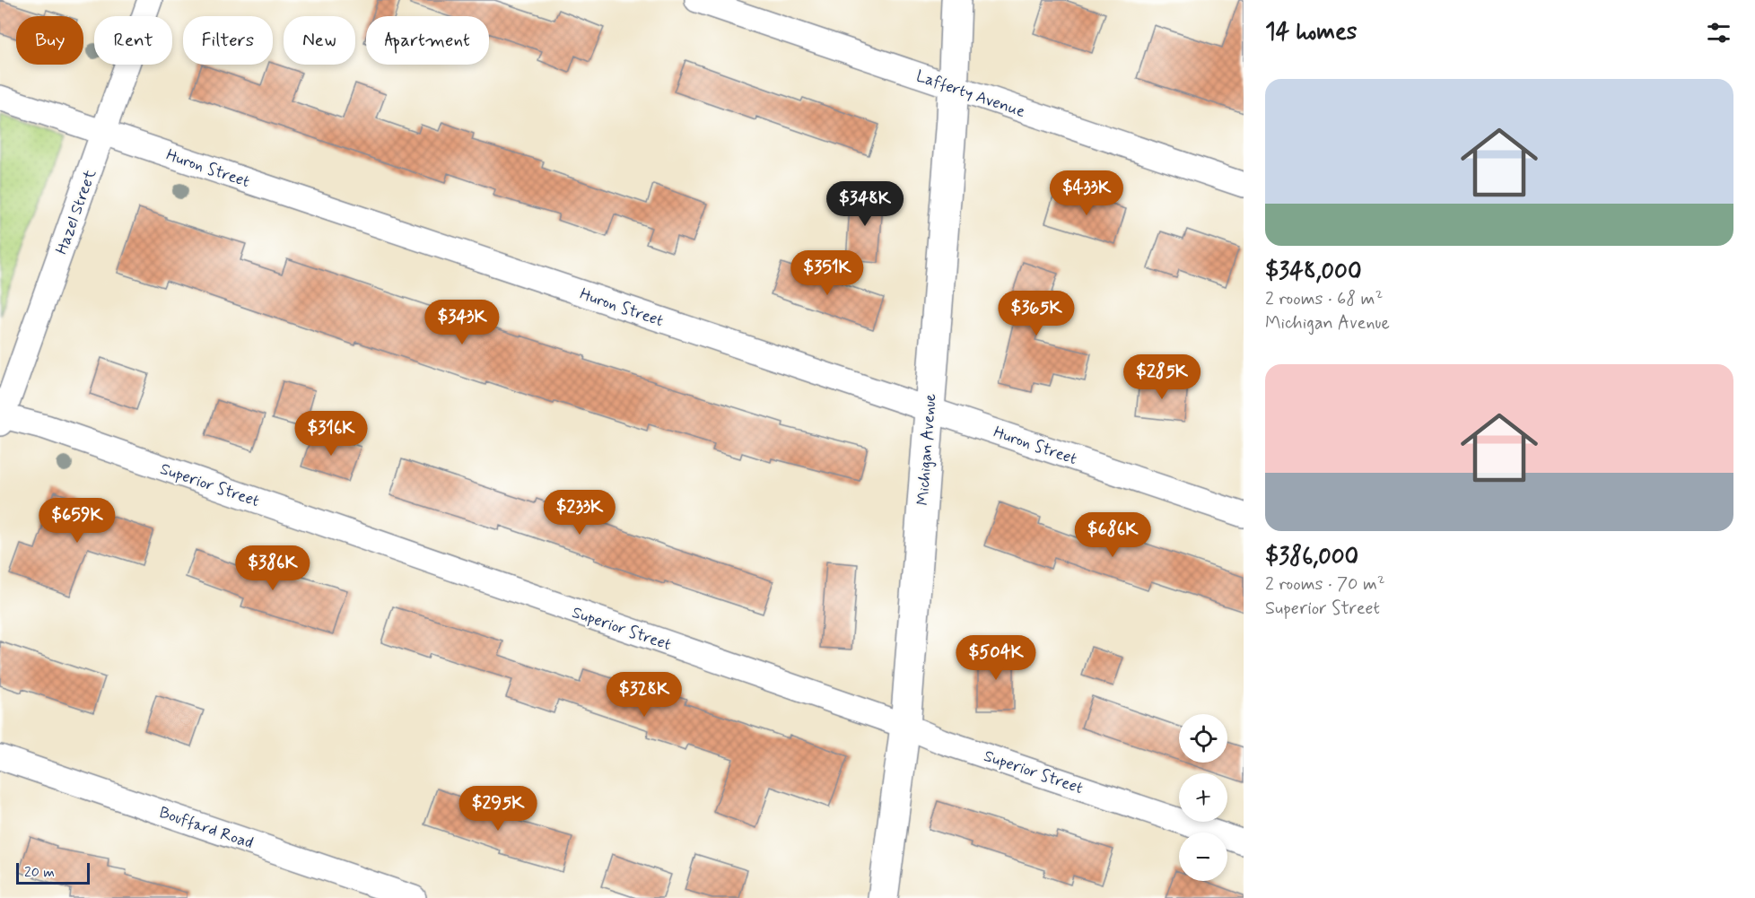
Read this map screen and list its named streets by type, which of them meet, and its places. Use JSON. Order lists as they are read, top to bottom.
{
  "streets": {
    "street": [
      "Lafferty Avenue",
      "Huron Street",
      "Hazel Street",
      "Michigan Avenue",
      "Superior Street",
      "Bouffard Road"
    ]
  },
  "crossings": [
    ["Lafferty Avenue", "Michigan Avenue"],
    ["Huron Street", "Hazel Street"],
    ["Huron Street", "Michigan Avenue"],
    ["Hazel Street", "Superior Street"],
    ["Michigan Avenue", "Superior Street"]
  ],
  "scale_bar": "20 m",
  "page": {
    "heading": "14 homes",
    "chip": [
      "Buy",
      "Rent",
      "Filters",
      "New",
      "Apartment"
    ],
    "list": [
      {
        "name": "$348,000",
        "note": "2 rooms · 68 m² · Michigan Avenue"
      },
      {
        "name": "$386,000",
        "note": "2 rooms · 70 m² · Superior Street"
      }
    ],
    "price": [
      "$433K",
      "$348K",
      "$351K",
      "$365K",
      "$343K",
      "$285K",
      "$316K",
      "$233K",
      "$659K",
      "$686K",
      "$386K",
      "$504K",
      "$328K",
      "$295K"
    ],
    "map_buttons": ["+", "−"],
    "scale": "20 m"
  }
}
